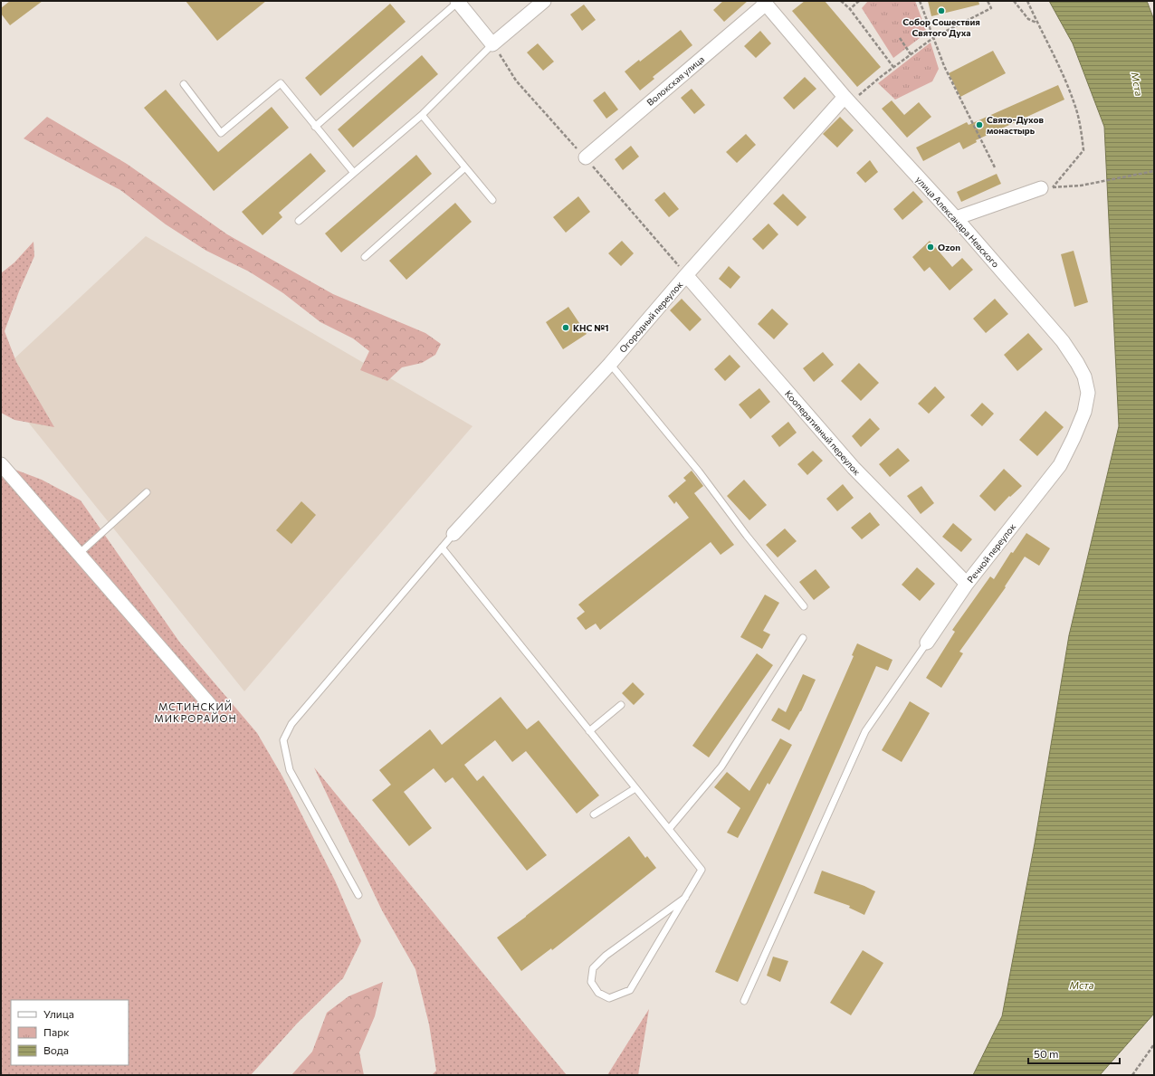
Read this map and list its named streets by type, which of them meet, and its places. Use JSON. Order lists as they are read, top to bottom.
{
  "streets": {
    "street": [
      "Волокская улица",
      "улица Александра Невского",
      "Огородный переулок",
      "Кооперативный переулок",
      "Речной переулок"
    ]
  },
  "crossings": [
    ["Волокская улица", "улица Александра Невского"],
    ["улица Александра Невского", "Огородный переулок"],
    ["улица Александра Невского", "Речной переулок"],
    ["Огородный переулок", "Кооперативный переулок"],
    ["Кооперативный переулок", "Речной переулок"]
  ],
  "districts": ["МСТИНСКИЙ МИКРОРАЙОН"],
  "water": ["Мста"],
  "places": [
    "Собор Сошествия Святого Духа",
    "Свято-Духов монастырь",
    "Ozon",
    "КНС №1"
  ],
  "legend": ["Улица", "Парк", "Вода"],
  "scale_bar": "50 m"
}
